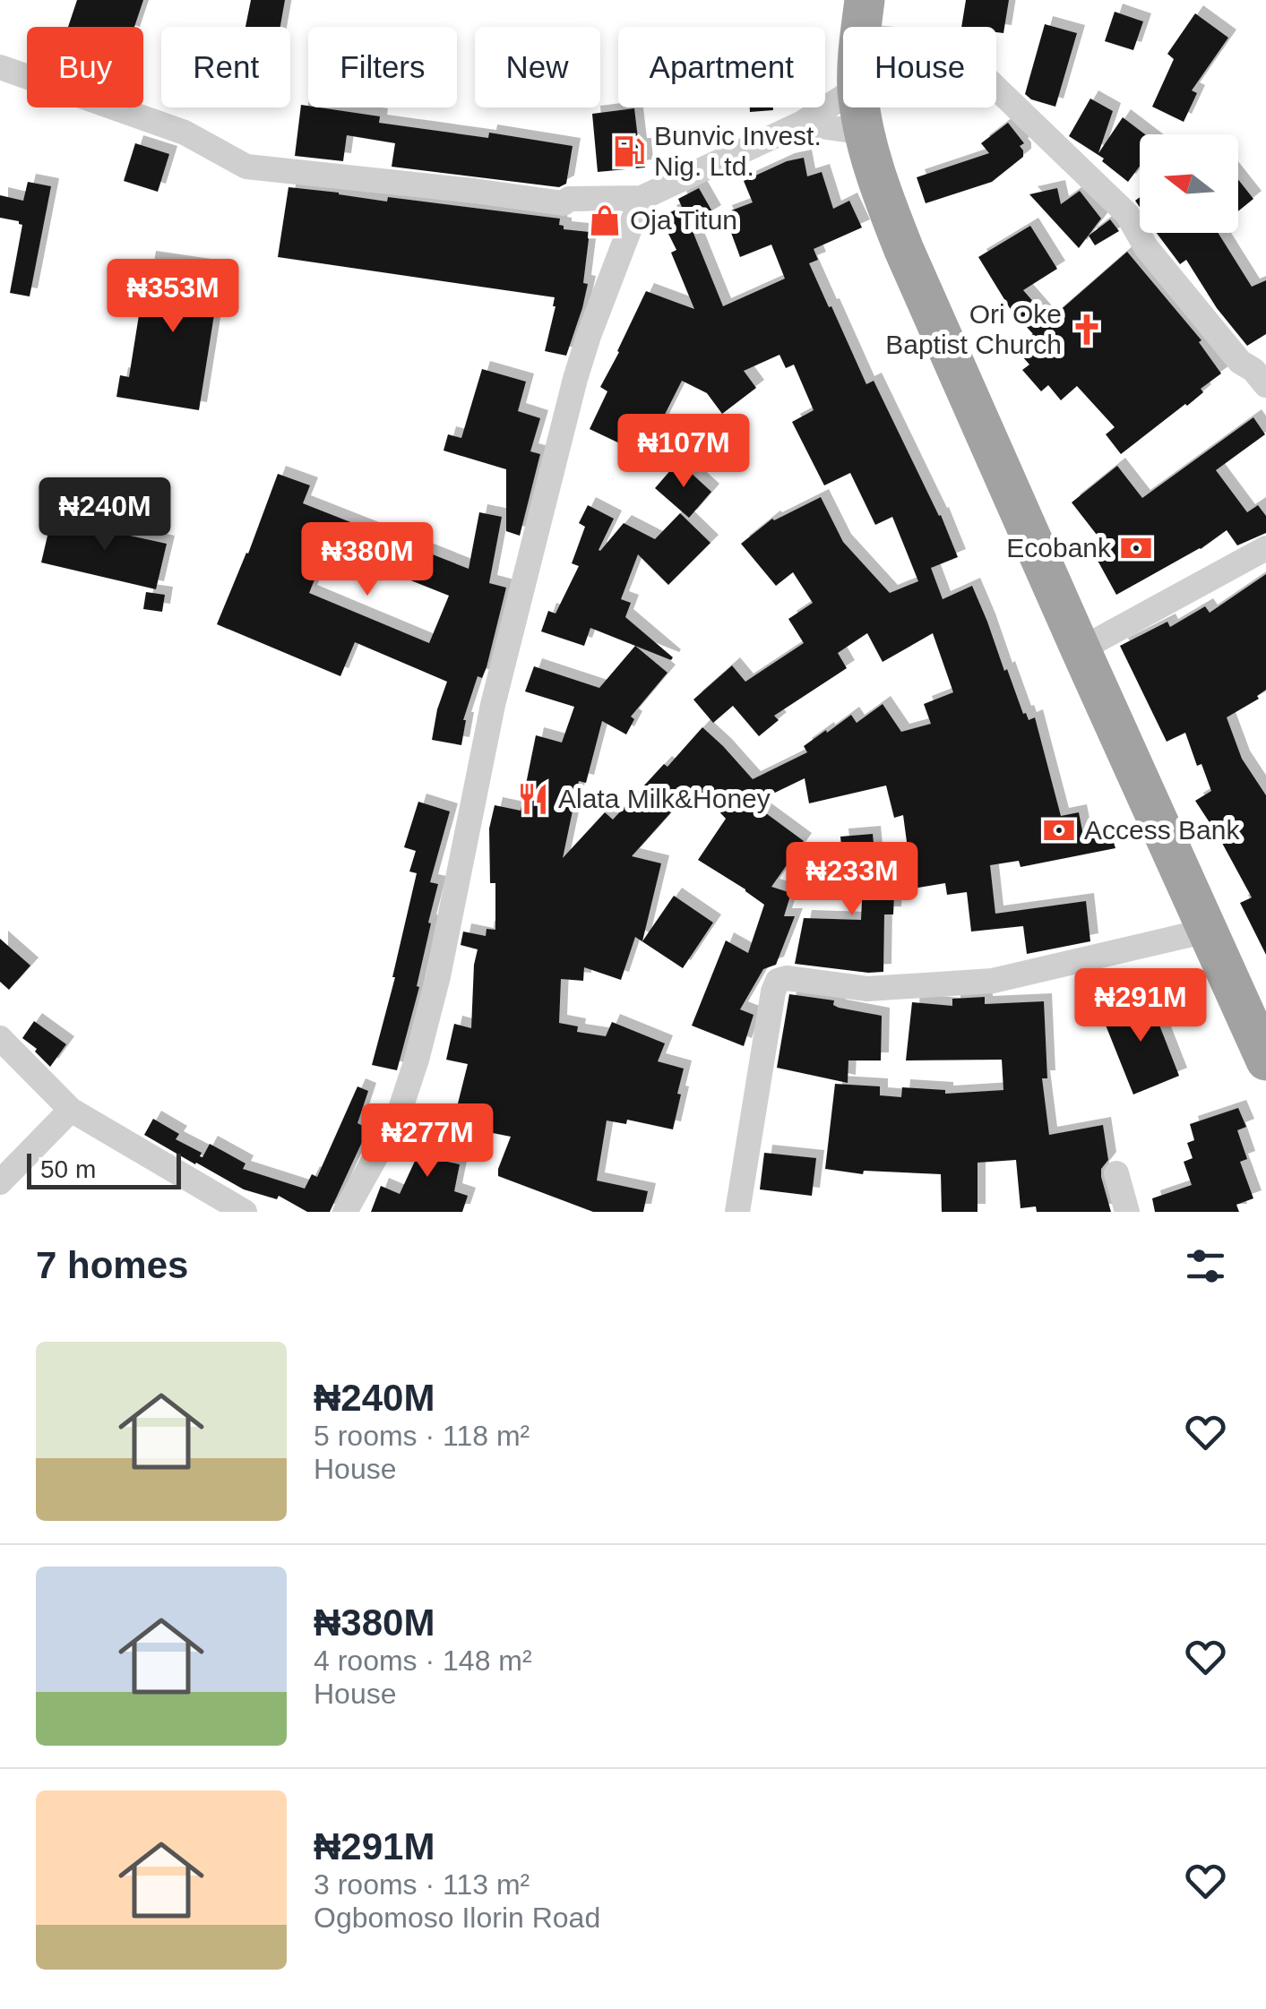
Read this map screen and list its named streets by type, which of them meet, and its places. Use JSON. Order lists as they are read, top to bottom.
{
  "places": {
    "fuel station": ["Bunvic Invest. Nig. Ltd."],
    "shop": ["Oja Titun"],
    "church": ["Ori Oke Baptist Church"],
    "bank": ["Ecobank", "Access Bank"],
    "restaurant": ["Alata Milk&Honey"]
  },
  "scale_bar": "50 m",
  "north": "left",
  "page": {
    "chip": [
      "Buy",
      "Rent",
      "Filters",
      "New",
      "Apartment",
      "House"
    ],
    "price": [
      "₦353M",
      "₦107M",
      "₦240M",
      "₦380M",
      "₦233M",
      "₦291M",
      "₦277M"
    ],
    "scale": "50 m",
    "heading": "7 homes",
    "list": [
      {
        "name": "₦240M",
        "note": "5 rooms · 118 m² · House"
      },
      {
        "name": "₦380M",
        "note": "4 rooms · 148 m² · House"
      },
      {
        "name": "₦291M",
        "note": "3 rooms · 113 m² · Ogbomoso Ilorin Road"
      }
    ]
  }
}
